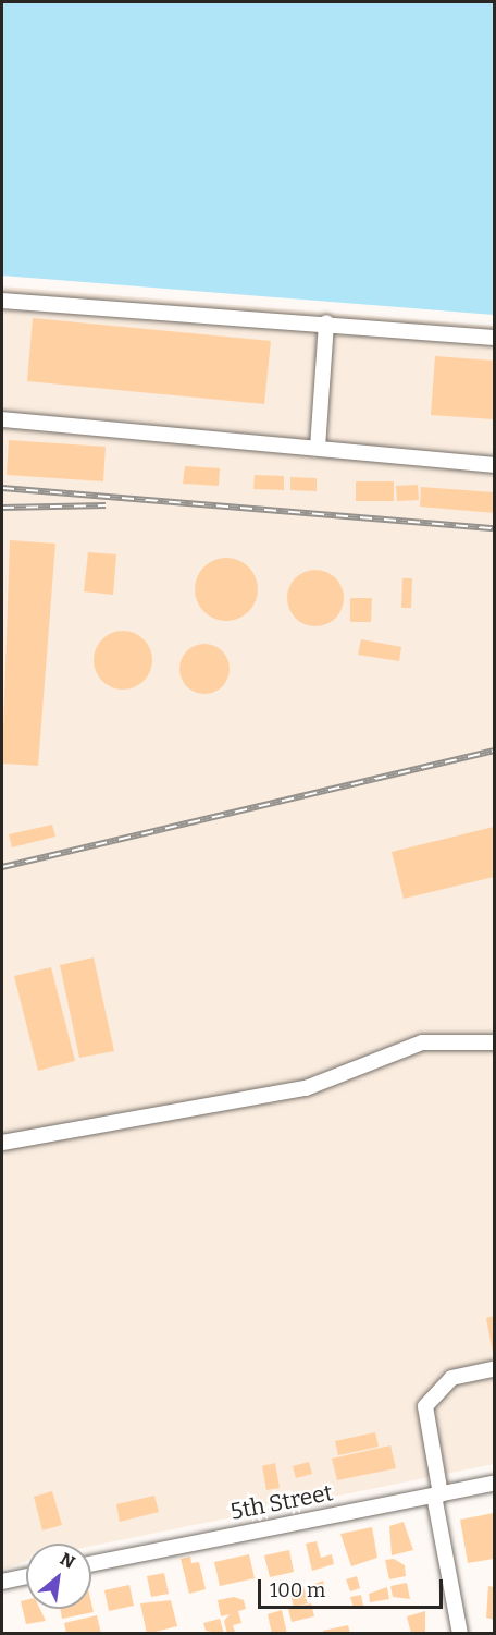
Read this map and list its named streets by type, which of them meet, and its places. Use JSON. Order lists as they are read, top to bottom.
{
  "streets": {
    "street": ["5th Street"]
  },
  "scale_bar": "100 m",
  "north": "top right"
}
